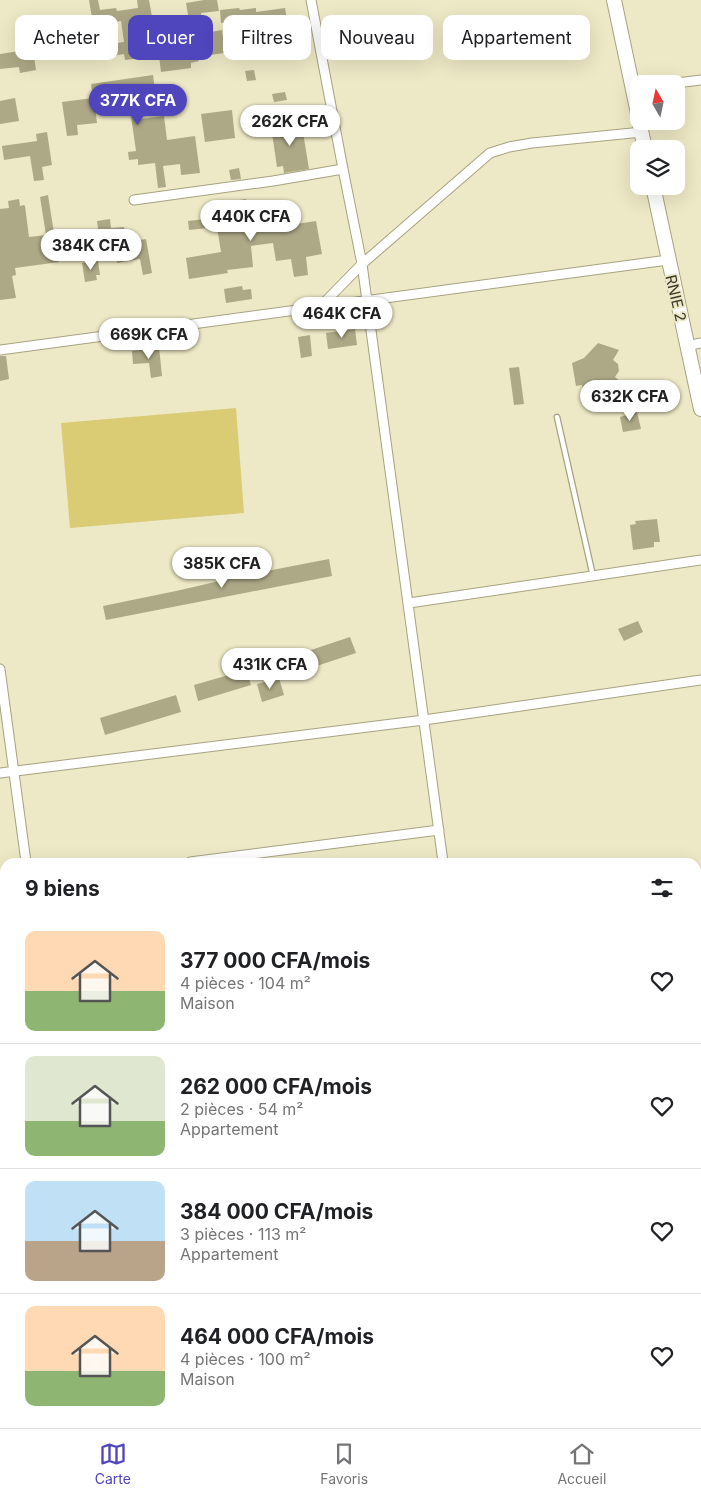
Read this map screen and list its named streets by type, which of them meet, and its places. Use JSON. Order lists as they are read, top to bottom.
{
  "streets": {
    "main road": ["RNIE 2"]
  },
  "north": "top",
  "page": {
    "chip": [
      "Acheter",
      "Louer",
      "Filtres",
      "Nouveau",
      "Appartement"
    ],
    "price": [
      "377K CFA",
      "262K CFA",
      "440K CFA",
      "384K CFA",
      "464K CFA",
      "669K CFA",
      "632K CFA",
      "385K CFA",
      "431K CFA"
    ],
    "heading": "9 biens",
    "list": [
      {
        "name": "377 000 CFA/mois",
        "note": "4 pièces · 104 m² · Maison"
      },
      {
        "name": "262 000 CFA/mois",
        "note": "2 pièces · 54 m² · Appartement"
      },
      {
        "name": "384 000 CFA/mois",
        "note": "3 pièces · 113 m² · Appartement"
      },
      {
        "name": "464 000 CFA/mois",
        "note": "4 pièces · 100 m² · Maison"
      }
    ],
    "tabs": ["Carte", "Favoris", "Accueil"]
  }
}
